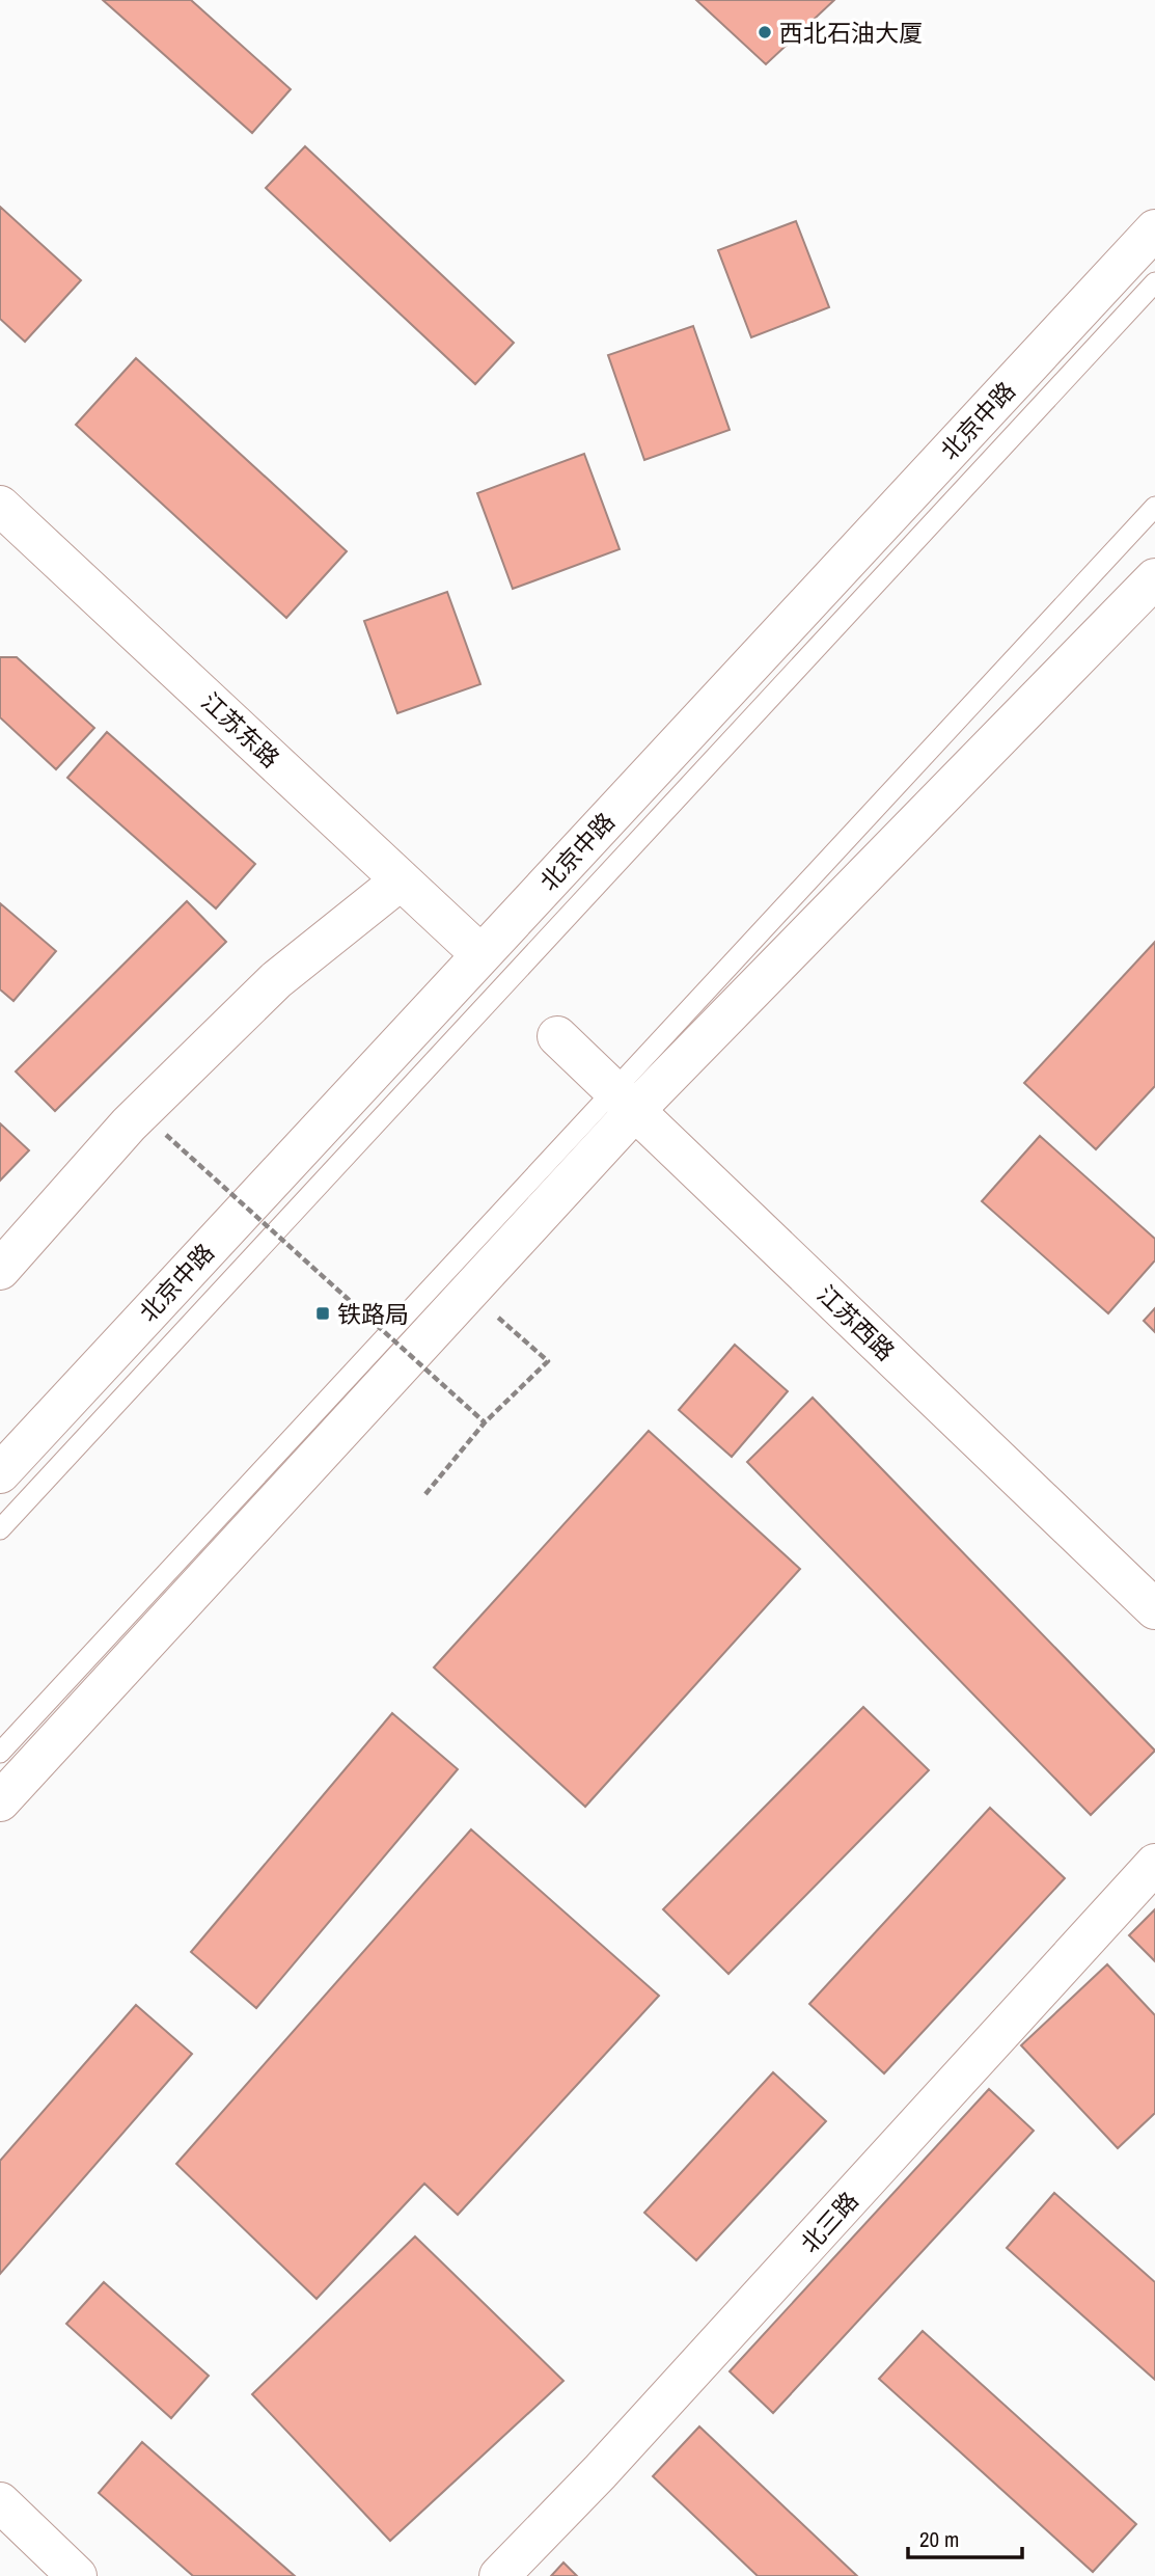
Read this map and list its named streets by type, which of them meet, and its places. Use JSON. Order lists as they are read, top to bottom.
{
  "streets": {
    "main road": [
      "北京中路",
      "江苏东路",
      "江苏西路",
      "北三路"
    ]
  },
  "crossings": [
    ["北京中路", "江苏东路"]
  ],
  "places": {
    "other": ["西北石油大厦"],
    "transit": ["铁路局"]
  },
  "scale_bar": "20 m"
}
